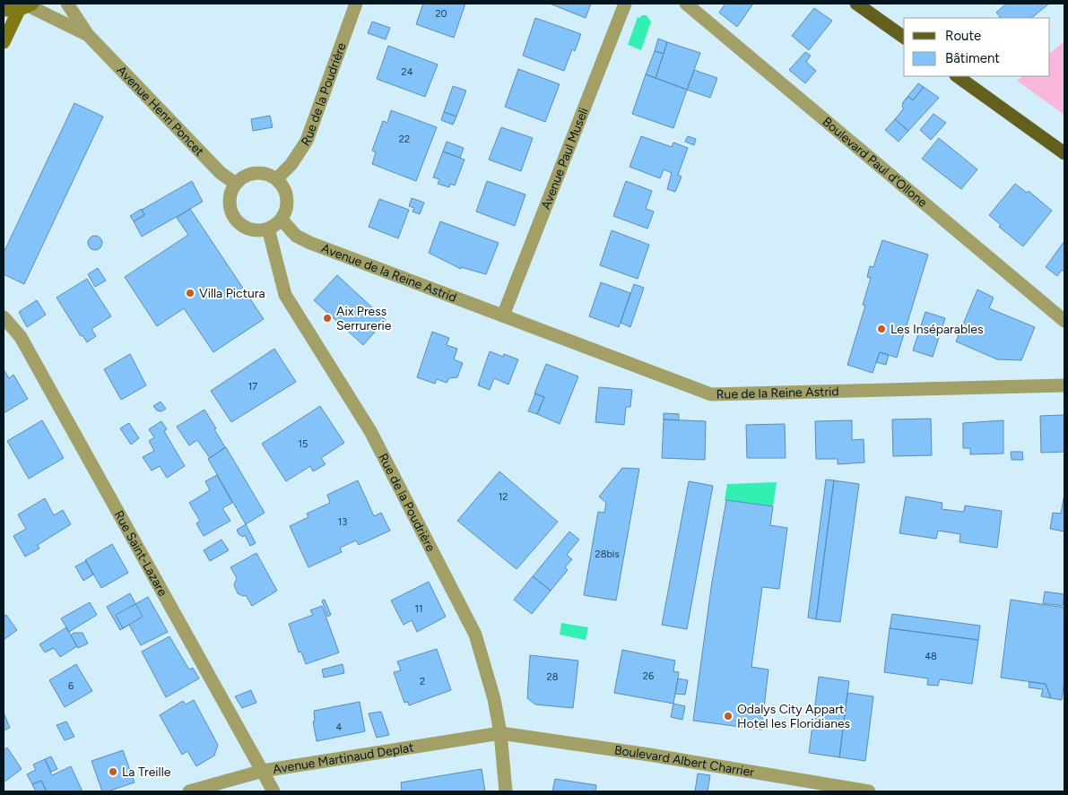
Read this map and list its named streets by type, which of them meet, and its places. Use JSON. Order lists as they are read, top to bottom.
{
  "streets": {
    "street": [
      "Rue de la Poudrière",
      "Avenue Henri Poncet",
      "Avenue Paul Museli",
      "Boulevard Paul d'Ollone",
      "Avenue de la Reine Astrid",
      "Rue de la Reine Astrid",
      "Rue Saint-Lazare",
      "Avenue Martinaud Deplat",
      "Boulevard Albert Charrier"
    ]
  },
  "crossings": [
    ["Rue de la Poudrière", "Avenue Henri Poncet"],
    ["Rue de la Poudrière", "Avenue de la Reine Astrid"],
    ["Rue de la Poudrière", "Avenue Martinaud Deplat"],
    ["Rue de la Poudrière", "Boulevard Albert Charrier"],
    ["Avenue Henri Poncet", "Avenue de la Reine Astrid"],
    ["Avenue Paul Museli", "Avenue de la Reine Astrid"],
    ["Avenue Paul Museli", "Rue de la Reine Astrid"],
    ["Avenue de la Reine Astrid", "Rue de la Reine Astrid"],
    ["Rue Saint-Lazare", "Avenue Martinaud Deplat"],
    ["Avenue Martinaud Deplat", "Boulevard Albert Charrier"]
  ],
  "places": [
    "Villa Pictura",
    "Aix Press Serrurerie",
    "Les Inséparables",
    "Odalys City Appart Hotel les Floridianes",
    "La Treille"
  ],
  "house_numbers": [
    "20",
    "24",
    "22",
    "17",
    "15",
    "12",
    "13",
    "28bis",
    "11",
    "48",
    "26",
    "28",
    "2",
    "6",
    "4"
  ],
  "legend": ["Route", "Bâtiment"]
}
